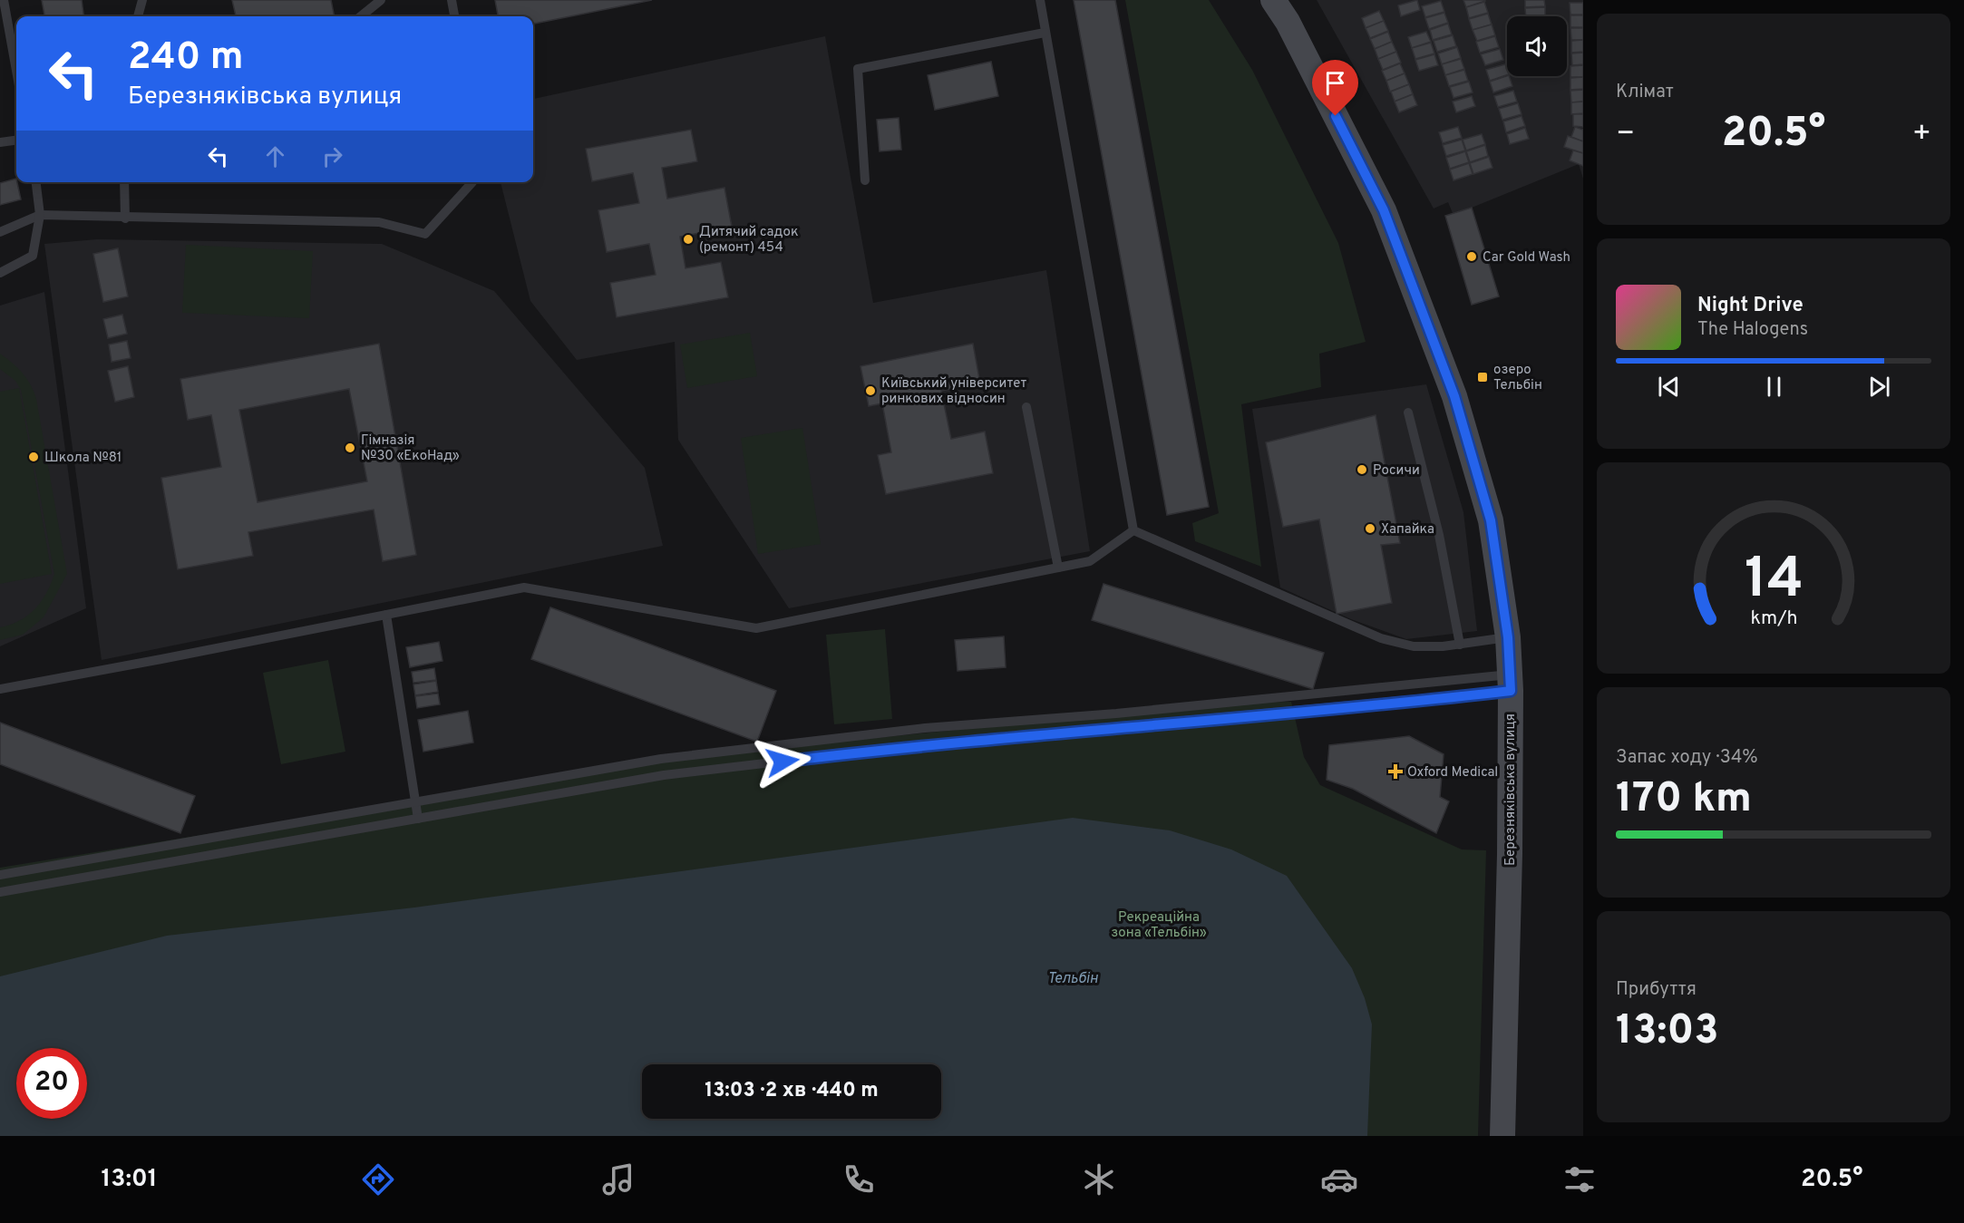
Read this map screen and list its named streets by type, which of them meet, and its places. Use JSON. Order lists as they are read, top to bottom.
{
  "streets": {
    "street": ["Березняківська вулиця"]
  },
  "water": ["Тельбін"],
  "parks": ["Рекреаційна зона «Тельбін»"],
  "places": {
    "other": [
      "Дитячий садок (ремонт) 454",
      "Car Gold Wash",
      "Київський університет ринкових відносин",
      "Гімназія №30 «ЕкоНад»",
      "Школа №81",
      "Росичи",
      "Хапайка"
    ],
    "transit": ["озеро Тельбін"],
    "health": ["Oxford Medical"]
  },
  "page": {
    "tile": [
      "Клімат",
      ["Запас ходу · 34%", "170 km"],
      ["Прибуття", "13:03"]
    ],
    "turn": ["240 m", "Березняківська вулиця"],
    "heat": ["−", "20.5°", "+"],
    "song": ["Night Drive", "The Halogens"],
    "limit": "20",
    "trip": "13:03 · 2 хв · 440 m",
    "tabs": ["13:01", "20.5°"],
    "gauge": ["14", "km/h"]
  }
}
